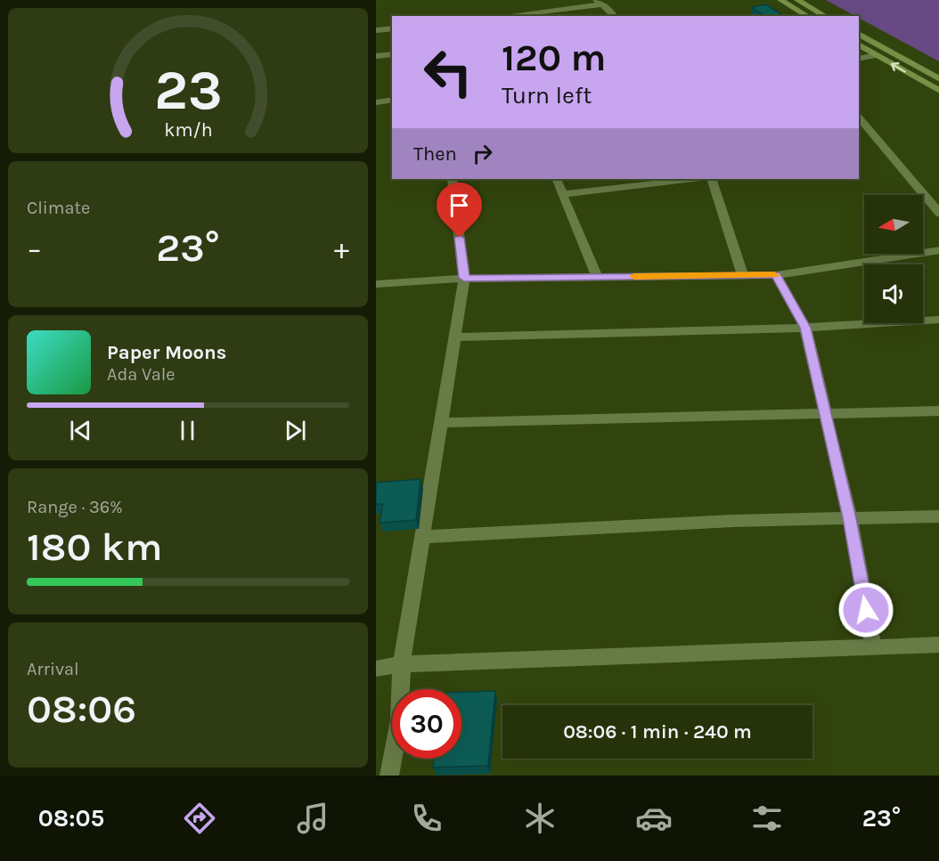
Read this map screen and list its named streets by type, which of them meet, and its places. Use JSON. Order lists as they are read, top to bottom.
{
  "north": "left",
  "page": {
    "turn": ["120 m", "Turn left"],
    "then": "Then",
    "tile": [
      "Climate",
      ["Range · 36%", "180 km"],
      ["Arrival", "08:06"]
    ],
    "heat": ["−", "23°", "+"],
    "song": ["Paper Moons", "Ada Vale"],
    "limit": "30",
    "trip": "08:06 · 1 min · 240 m",
    "tabs": ["08:05", "23°"],
    "gauge": ["23", "km/h"]
  }
}
